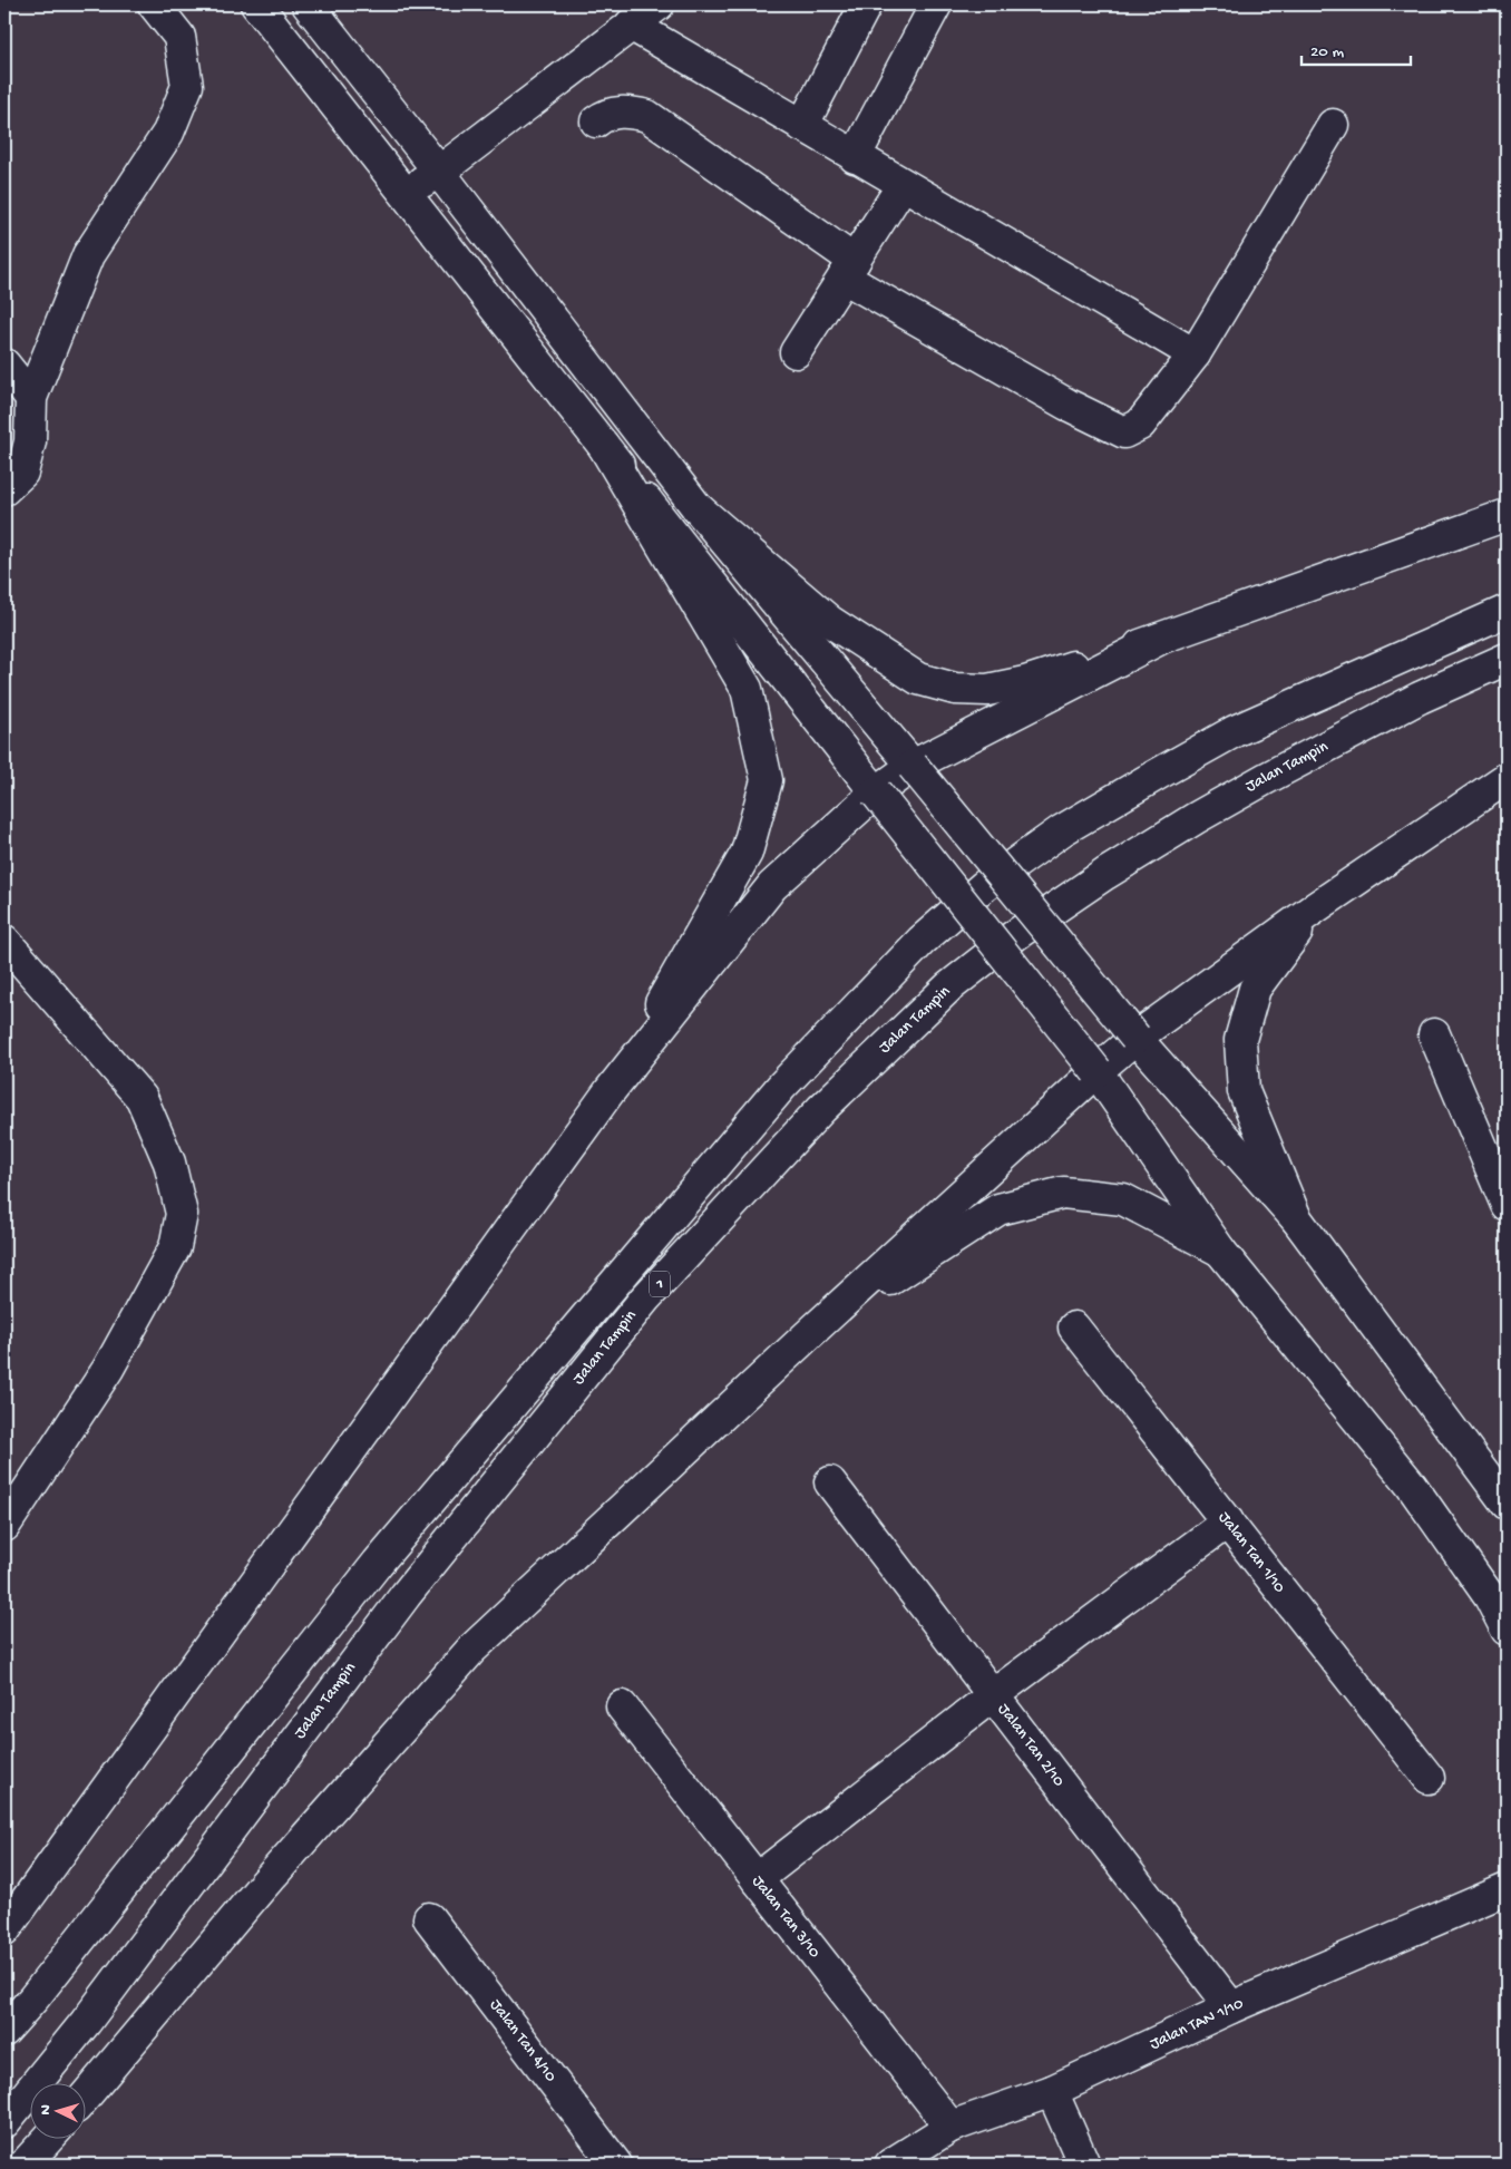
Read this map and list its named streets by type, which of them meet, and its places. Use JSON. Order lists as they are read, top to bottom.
{
  "streets": {
    "main road": [
      "Jalan Tampin",
      "1",
      "Jalan Tan 1/10",
      "Jalan Tan 2/10",
      "Jalan Tan 3/10",
      "Jalan TAN 1/10",
      "Jalan Tan 4/10"
    ]
  },
  "crossings": [
    ["Jalan Tan 2/10", "Jalan TAN 1/10"],
    ["Jalan Tan 3/10", "Jalan TAN 1/10"]
  ],
  "scale_bar": "20 m",
  "north": "left"
}
